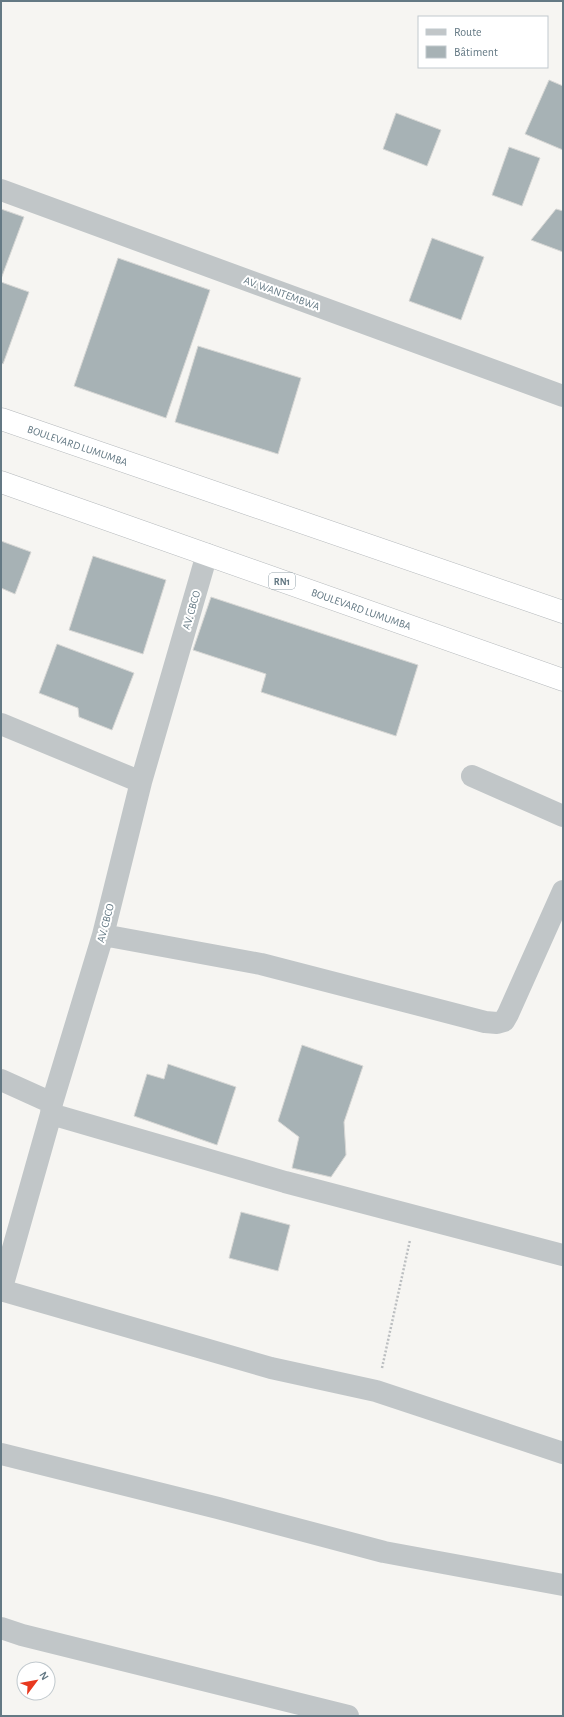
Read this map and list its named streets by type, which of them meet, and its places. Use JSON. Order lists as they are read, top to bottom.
{
  "streets": {
    "highway": ["BOULEVARD LUMUMBA", "RN1"],
    "street": ["AV. WANTEMBWA", "AV. CBCO"]
  },
  "crossings": [
    ["BOULEVARD LUMUMBA", "AV. CBCO"]
  ],
  "legend": ["Route", "Bâtiment"],
  "north": "top right"
}
